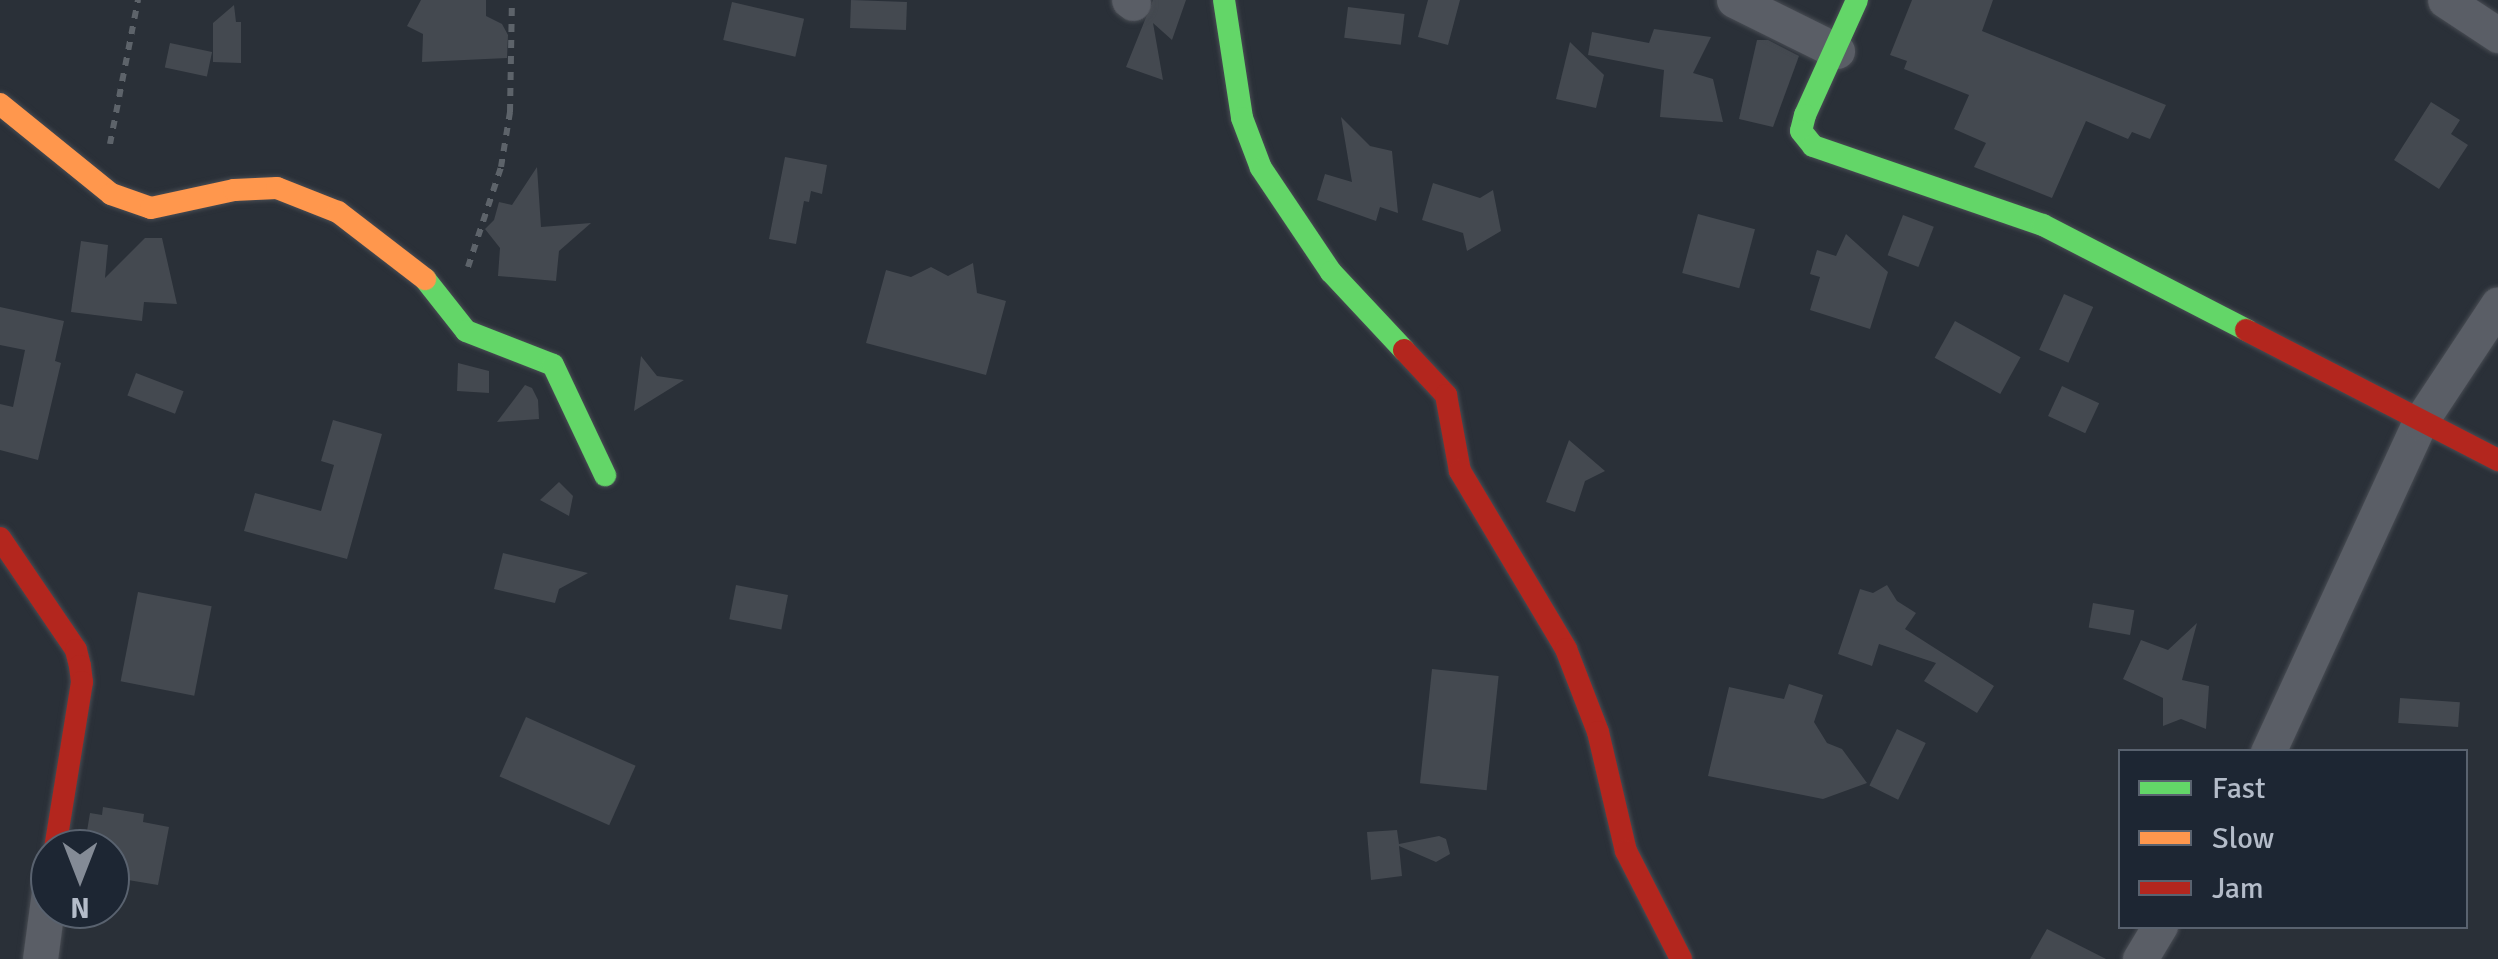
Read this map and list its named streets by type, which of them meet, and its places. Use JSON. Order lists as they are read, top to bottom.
{
  "legend": ["Fast", "Slow", "Jam"],
  "north": "bottom"
}
